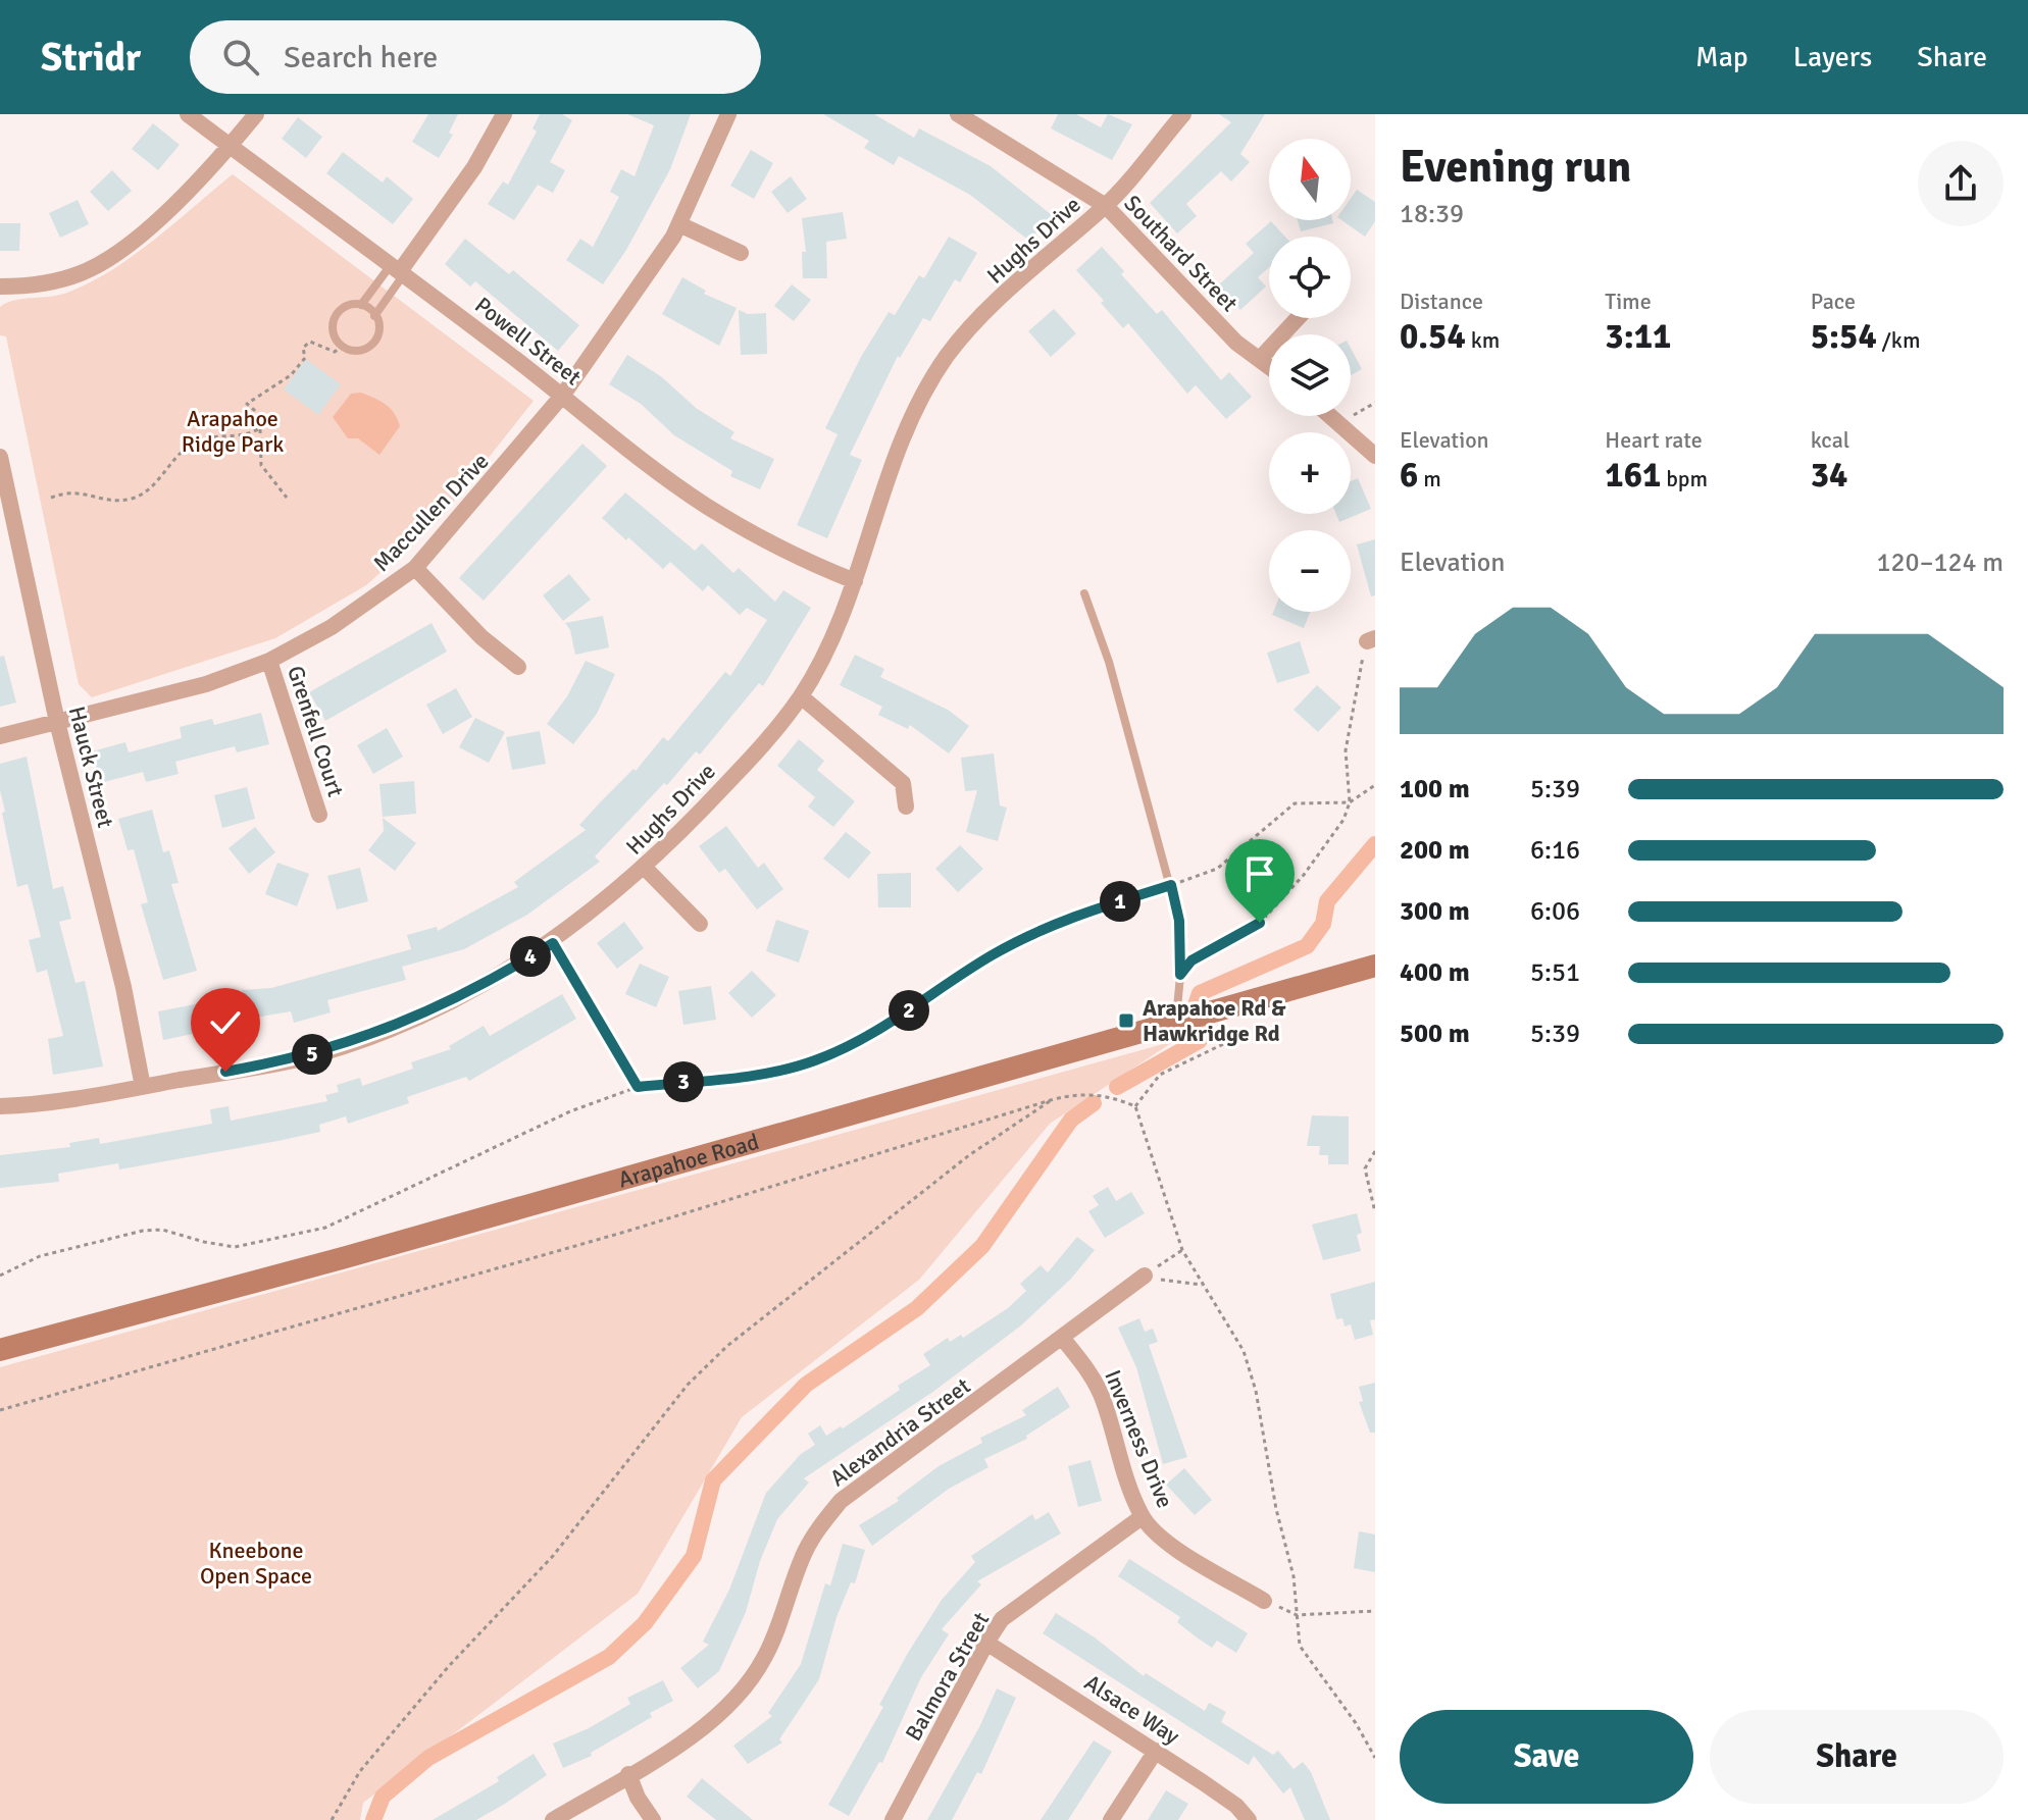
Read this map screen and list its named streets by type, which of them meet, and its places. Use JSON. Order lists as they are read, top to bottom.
{
  "streets": {
    "main road": ["Arapahoe Road"],
    "street": [
      "Hughs Drive",
      "Southard Street",
      "Powell Street",
      "Maccullen Drive",
      "Grenfell Court",
      "Hauck Street",
      "Alexandria Street",
      "Inverness Drive",
      "Balmora Street",
      "Alsace Way"
    ]
  },
  "crossings": [
    ["Hughs Drive", "Southard Street"],
    ["Hughs Drive", "Powell Street"],
    ["Hughs Drive", "Hauck Street"],
    ["Powell Street", "Maccullen Drive"],
    ["Maccullen Drive", "Grenfell Court"],
    ["Maccullen Drive", "Hauck Street"],
    ["Alexandria Street", "Inverness Drive"],
    ["Inverness Drive", "Balmora Street"],
    ["Balmora Street", "Alsace Way"]
  ],
  "parks": ["Arapahoe Ridge Park", "Kneebone Open Space"],
  "places": {
    "transit": ["Arapahoe Rd & Hawkridge Rd"]
  },
  "north": "top",
  "page": {
    "header": "Stridr",
    "search": "Search here",
    "nav": ["Map", "Layers", "Share"],
    "heading": ["Evening run", "18:39"],
    "map_buttons": ["+", "−"],
    "stats": [
      ["Distance", "0.54 km"],
      ["Time", "3:11"],
      ["Pace", "5:54 /km"],
      ["Elevation", "6 m"],
      ["Heart rate", "161 bpm"],
      ["kcal", "34"]
    ],
    "chart": ["Elevation", "120–124 m"],
    "list": [
      {
        "name": "100 m",
        "note": "5:39"
      },
      {
        "name": "200 m",
        "note": "6:16"
      },
      {
        "name": "300 m",
        "note": "6:06"
      },
      {
        "name": "400 m",
        "note": "5:51"
      },
      {
        "name": "500 m",
        "note": "5:39"
      }
    ],
    "pins": [
      "1",
      "4",
      "2",
      "5",
      "3"
    ],
    "buttons": ["Save", "Share"]
  }
}
